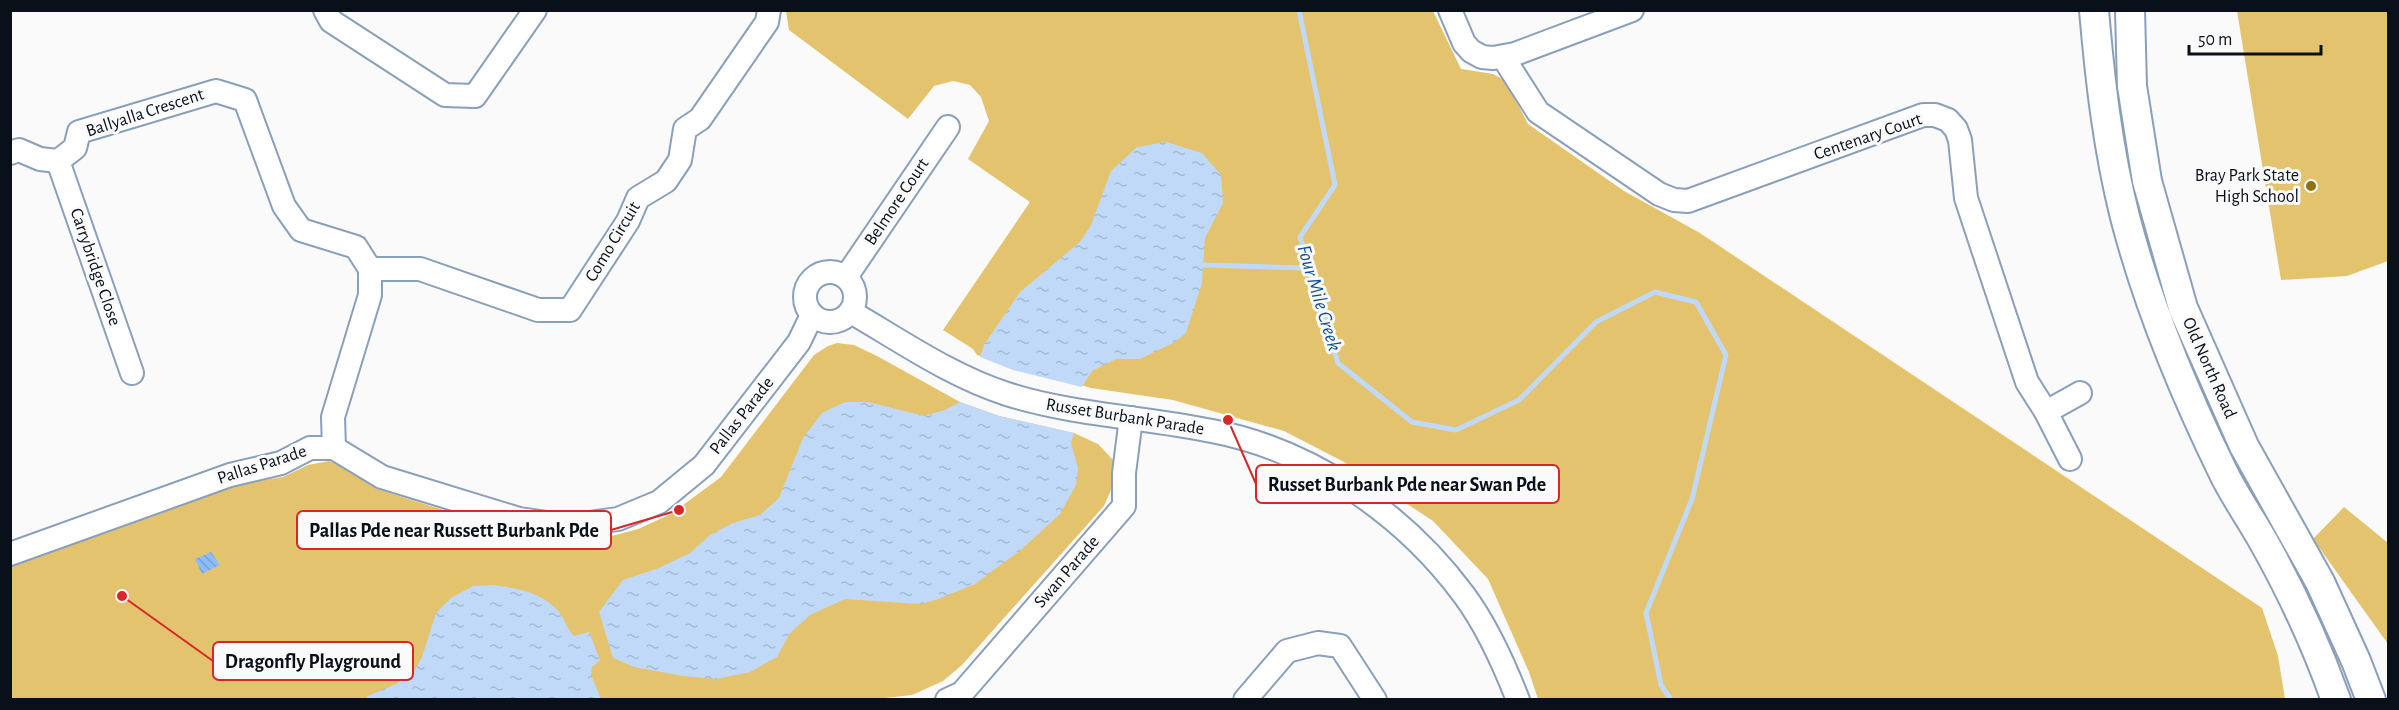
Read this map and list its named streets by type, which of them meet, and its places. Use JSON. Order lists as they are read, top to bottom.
{
  "streets": {
    "main road": ["Old North Road"],
    "street": [
      "Ballyalla Crescent",
      "Centenary Court",
      "Belmore Court",
      "Como Circuit",
      "Carrybridge Close",
      "Pallas Parade",
      "Russet Burbank Parade",
      "Swan Parade"
    ]
  },
  "crossings": [
    ["Ballyalla Crescent", "Como Circuit"],
    ["Ballyalla Crescent", "Carrybridge Close"],
    ["Belmore Court", "Pallas Parade"],
    ["Belmore Court", "Russet Burbank Parade"],
    ["Pallas Parade", "Russet Burbank Parade"],
    ["Russet Burbank Parade", "Swan Parade"]
  ],
  "water": ["Four Mile Creek"],
  "places": [
    "Bray Park State High School",
    "Russet Burbank Pde near Swan Pde",
    "Pallas Pde near Russett Burbank Pde",
    "Dragonfly Playground"
  ],
  "scale_bar": "50 m"
}
